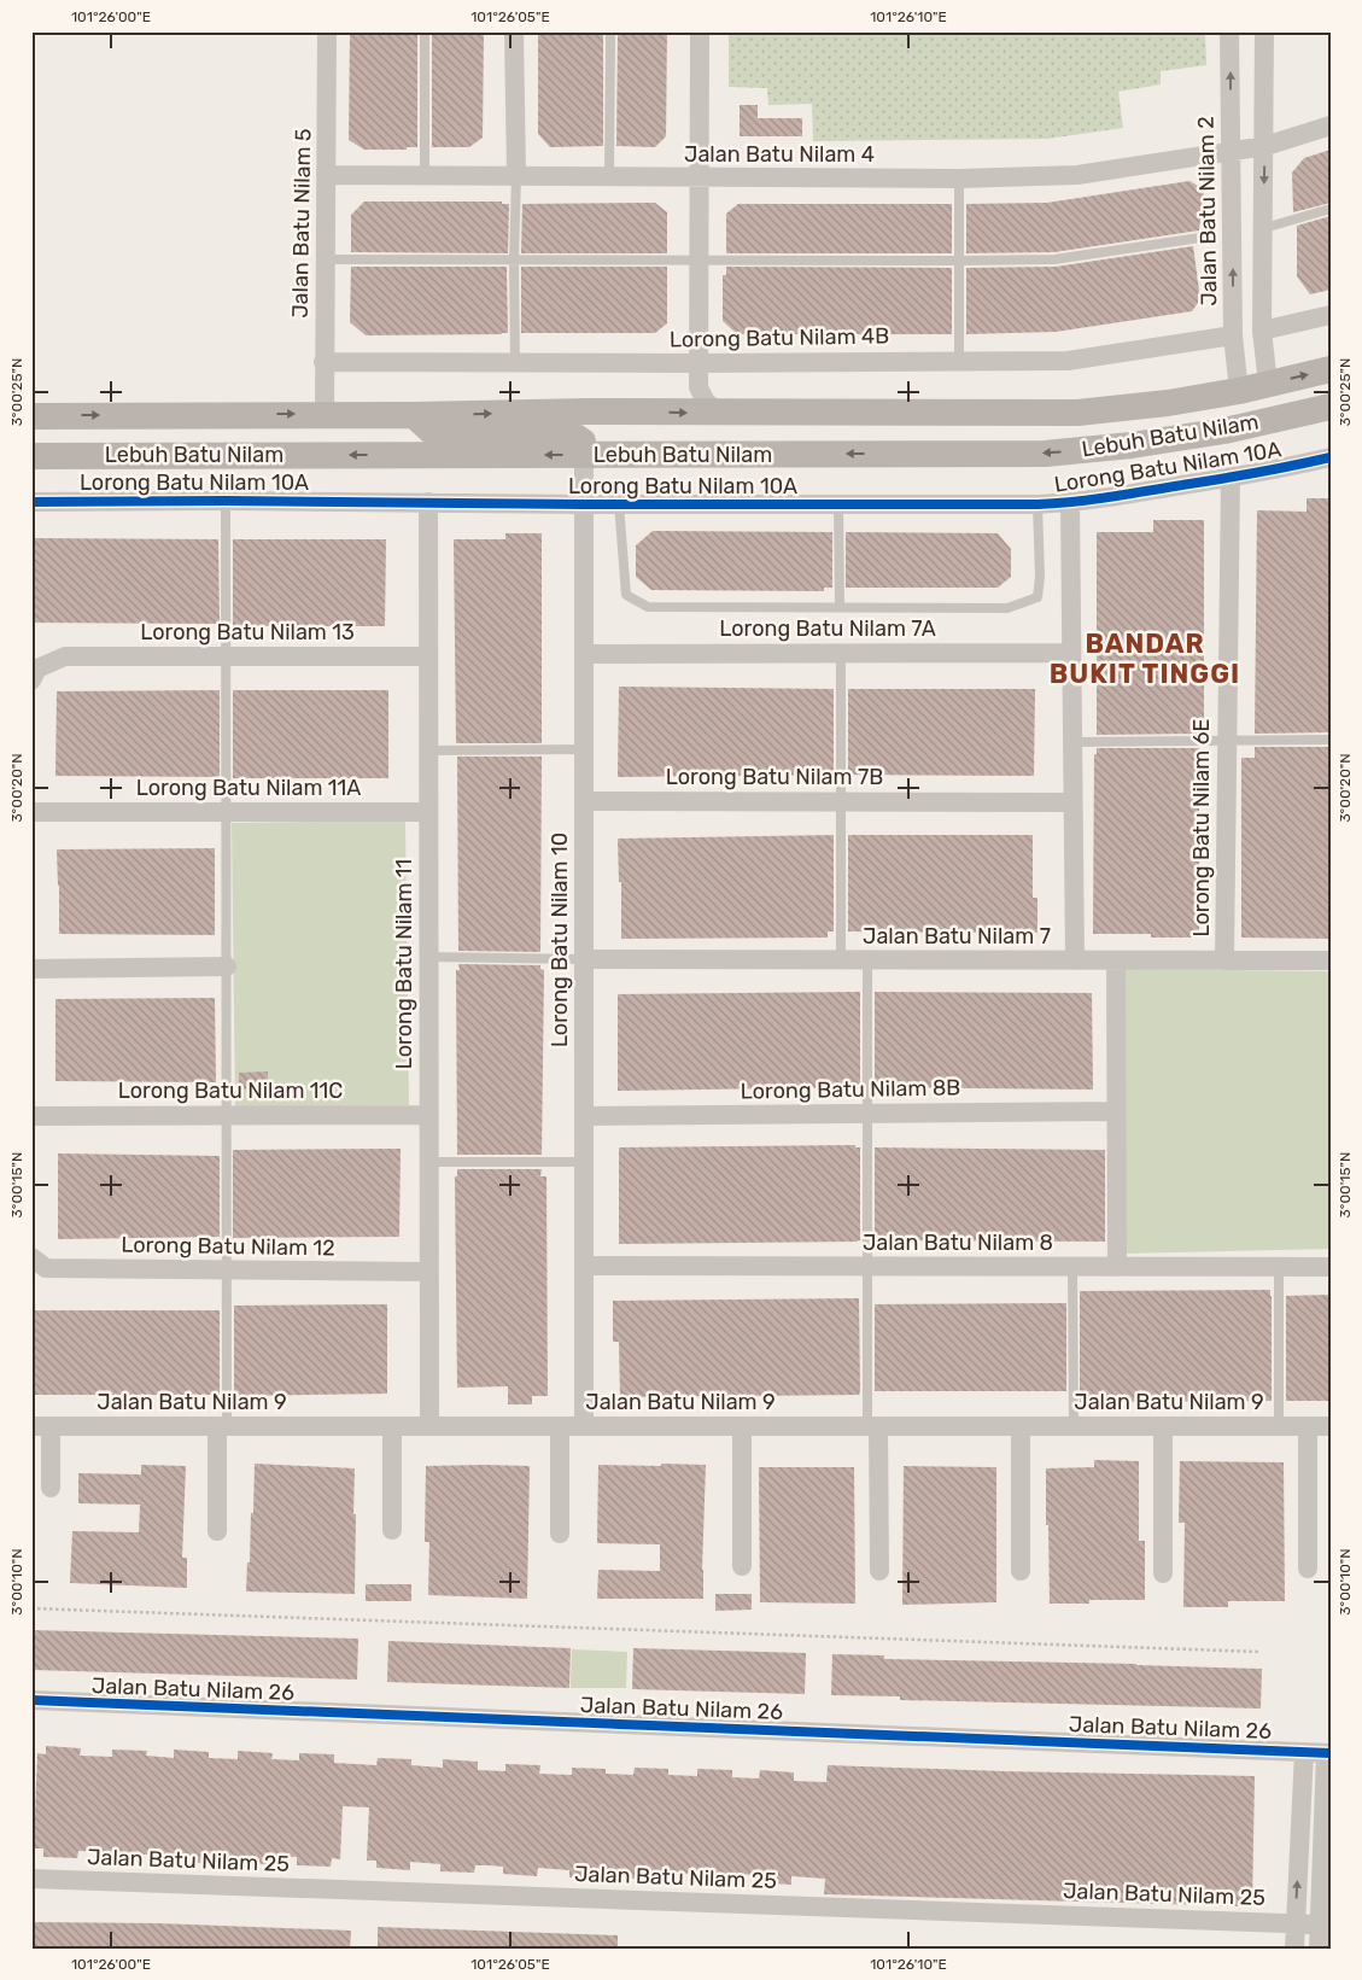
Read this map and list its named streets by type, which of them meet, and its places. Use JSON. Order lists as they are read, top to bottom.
{
  "streets": {
    "main road": ["Lebuh Batu Nilam"],
    "street": [
      "Jalan Batu Nilam 4",
      "Jalan Batu Nilam 2",
      "Jalan Batu Nilam 5",
      "Lorong Batu Nilam 4B",
      "Lorong Batu Nilam 10A",
      "Lorong Batu Nilam 7A",
      "Lorong Batu Nilam 13",
      "Lorong Batu Nilam 7B",
      "Lorong Batu Nilam 11A",
      "Lorong Batu Nilam 6E",
      "Jalan Batu Nilam 7",
      "Lorong Batu Nilam 10",
      "Lorong Batu Nilam 11",
      "Lorong Batu Nilam 8B",
      "Lorong Batu Nilam 11C",
      "Jalan Batu Nilam 8",
      "Lorong Batu Nilam 12",
      "Jalan Batu Nilam 9",
      "Jalan Batu Nilam 26",
      "Jalan Batu Nilam 25"
    ]
  },
  "crossings": [
    ["Jalan Batu Nilam 4", "Jalan Batu Nilam 2"],
    ["Jalan Batu Nilam 4", "Jalan Batu Nilam 5"],
    ["Jalan Batu Nilam 2", "Lorong Batu Nilam 4B"],
    ["Jalan Batu Nilam 2", "Lebuh Batu Nilam"],
    ["Jalan Batu Nilam 5", "Lorong Batu Nilam 4B"],
    ["Jalan Batu Nilam 5", "Lebuh Batu Nilam"],
    ["Lebuh Batu Nilam", "Lorong Batu Nilam 10"],
    ["Lorong Batu Nilam 10A", "Lorong Batu Nilam 6E"],
    ["Lorong Batu Nilam 10A", "Lorong Batu Nilam 10"],
    ["Lorong Batu Nilam 10A", "Lorong Batu Nilam 11"],
    ["Lorong Batu Nilam 7A", "Lorong Batu Nilam 10"],
    ["Lorong Batu Nilam 13", "Lorong Batu Nilam 11"],
    ["Lorong Batu Nilam 7B", "Lorong Batu Nilam 10"],
    ["Lorong Batu Nilam 11A", "Lorong Batu Nilam 11"],
    ["Lorong Batu Nilam 6E", "Jalan Batu Nilam 7"],
    ["Jalan Batu Nilam 7", "Lorong Batu Nilam 10"],
    ["Lorong Batu Nilam 10", "Lorong Batu Nilam 8B"],
    ["Lorong Batu Nilam 10", "Jalan Batu Nilam 8"],
    ["Lorong Batu Nilam 10", "Jalan Batu Nilam 9"],
    ["Lorong Batu Nilam 11", "Lorong Batu Nilam 11C"],
    ["Lorong Batu Nilam 11", "Lorong Batu Nilam 12"],
    ["Lorong Batu Nilam 11", "Jalan Batu Nilam 9"]
  ],
  "districts": ["BANDAR BUKIT TINGGI"],
  "coordinates": [
    "101°26'00\"E",
    "101°26'05\"E",
    "101°26'10\"E",
    "3°00'25\"N",
    "3°00'20\"N",
    "3°00'15\"N",
    "3°00'10\"N"
  ]
}
